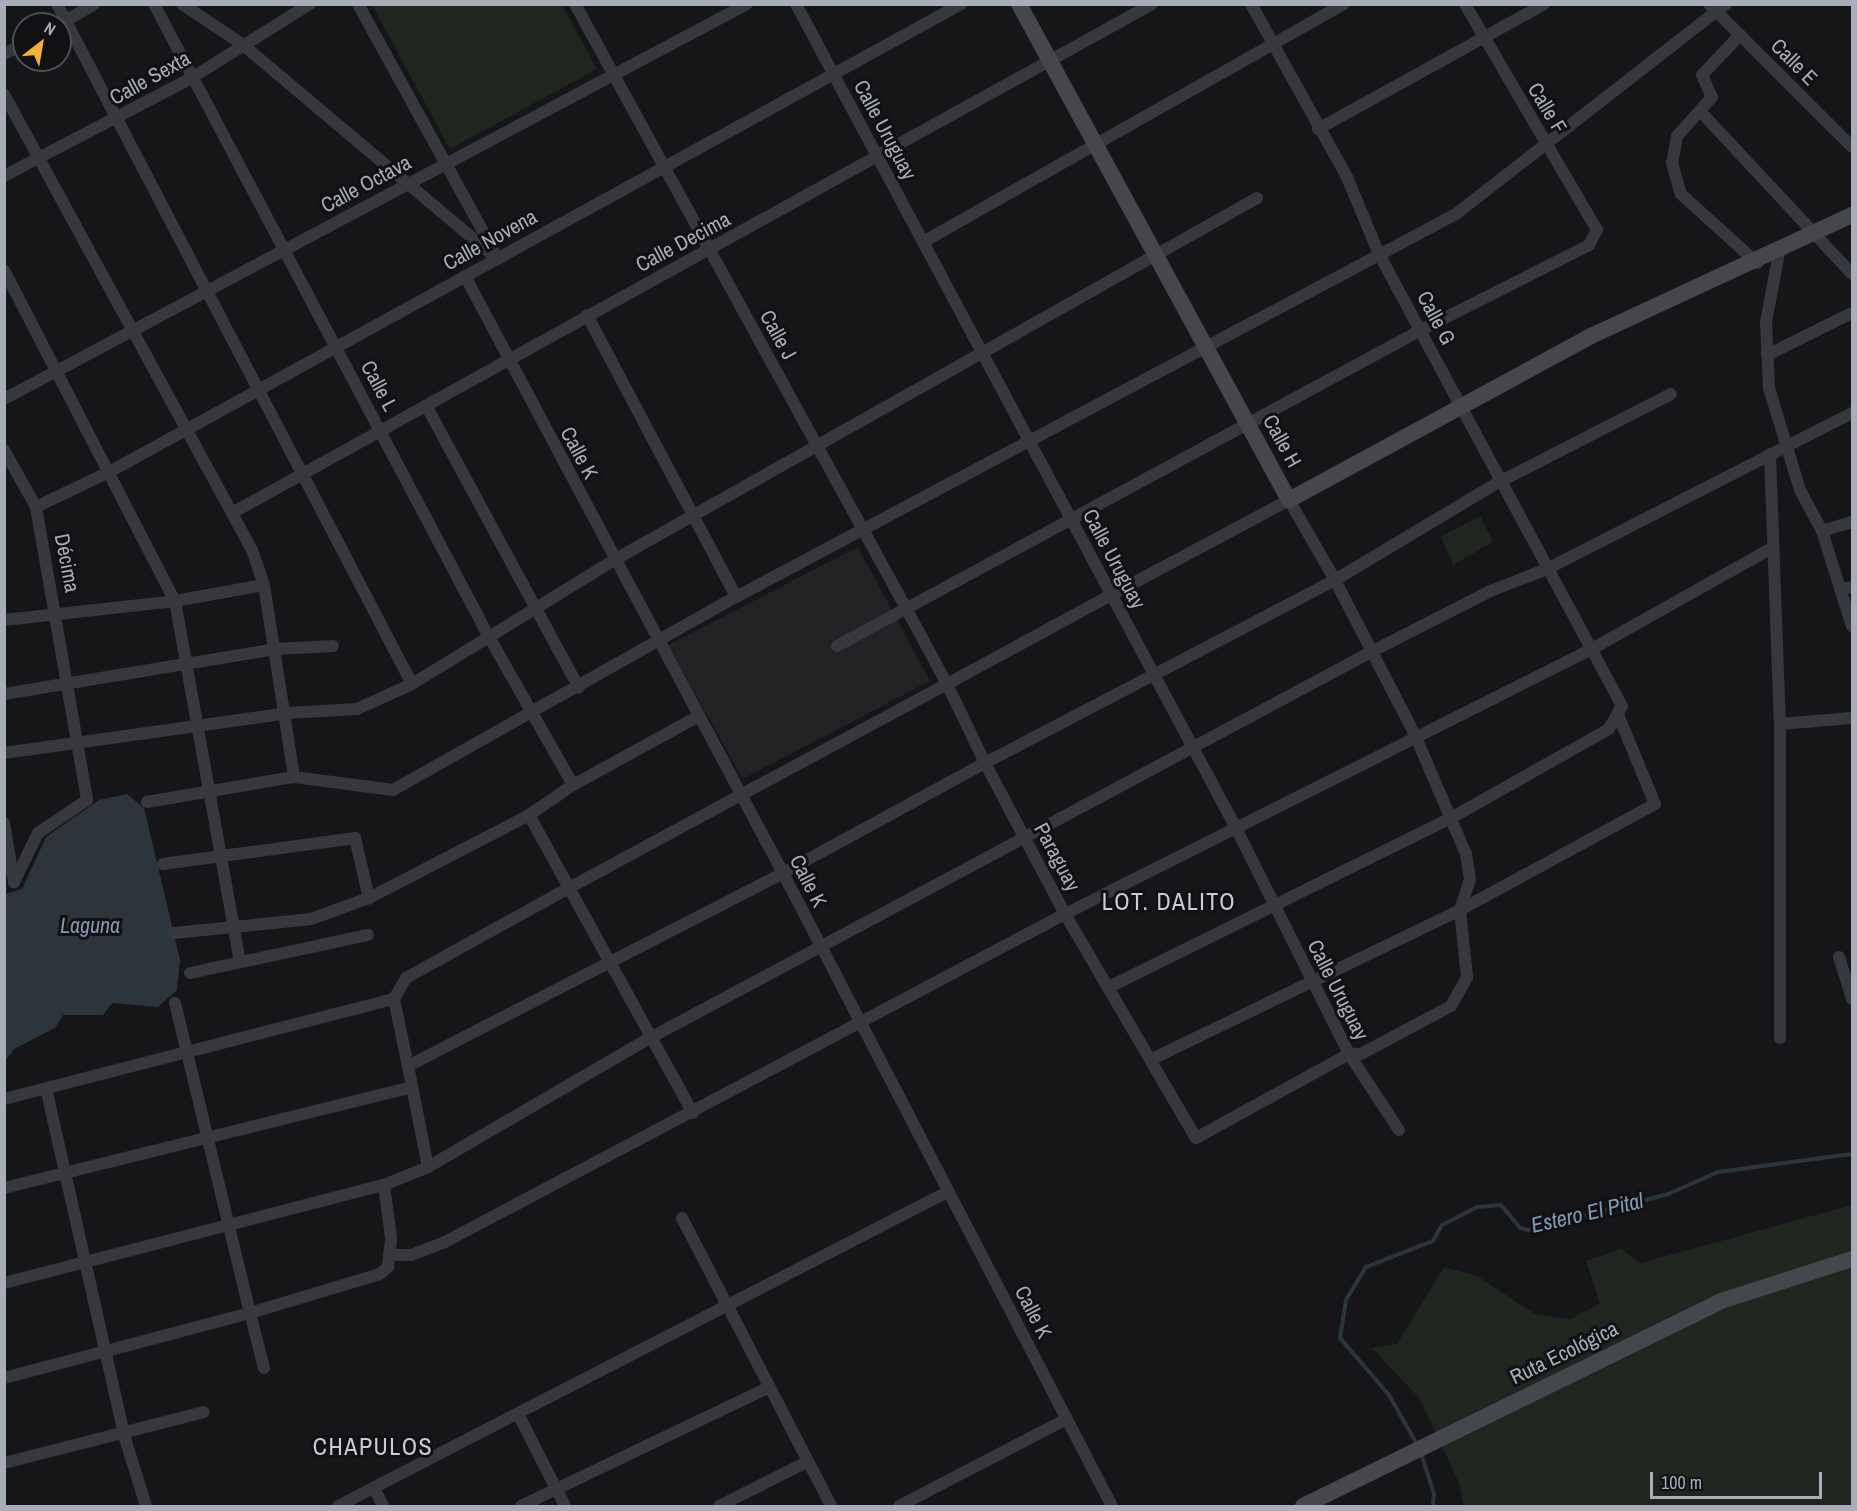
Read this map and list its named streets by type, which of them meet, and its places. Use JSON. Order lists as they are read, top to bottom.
{
  "streets": {
    "street": [
      "Calle E",
      "Calle Sexta",
      "Calle F",
      "Calle Uruguay",
      "Calle Octava",
      "Calle Novena",
      "Calle Decima",
      "Calle G",
      "Calle J",
      "Calle L",
      "Calle H",
      "Calle K",
      "Décima",
      "Paraguay",
      "Ruta Ecológica"
    ]
  },
  "crossings": [
    ["Calle Sexta", "Calle L"],
    ["Calle F", "Calle G"],
    ["Calle Uruguay", "Calle Novena"],
    ["Calle Uruguay", "Calle Decima"],
    ["Calle Uruguay", "Calle H"],
    ["Calle Octava", "Calle J"],
    ["Calle Octava", "Calle L"],
    ["Calle Novena", "Calle J"],
    ["Calle Novena", "Calle L"],
    ["Calle Novena", "Calle K"],
    ["Calle Novena", "Décima"],
    ["Calle Decima", "Calle J"],
    ["Calle Decima", "Calle L"],
    ["Calle Decima", "Calle H"],
    ["Calle Decima", "Calle K"],
    ["Calle G", "Calle H"],
    ["Calle J", "Paraguay"],
    ["Calle H", "Paraguay"]
  ],
  "districts": ["LOT. DALITO", "CHAPULOS"],
  "water": ["Laguna", "Estero El Pital"],
  "scale_bar": "100 m",
  "north": "top right"
}
